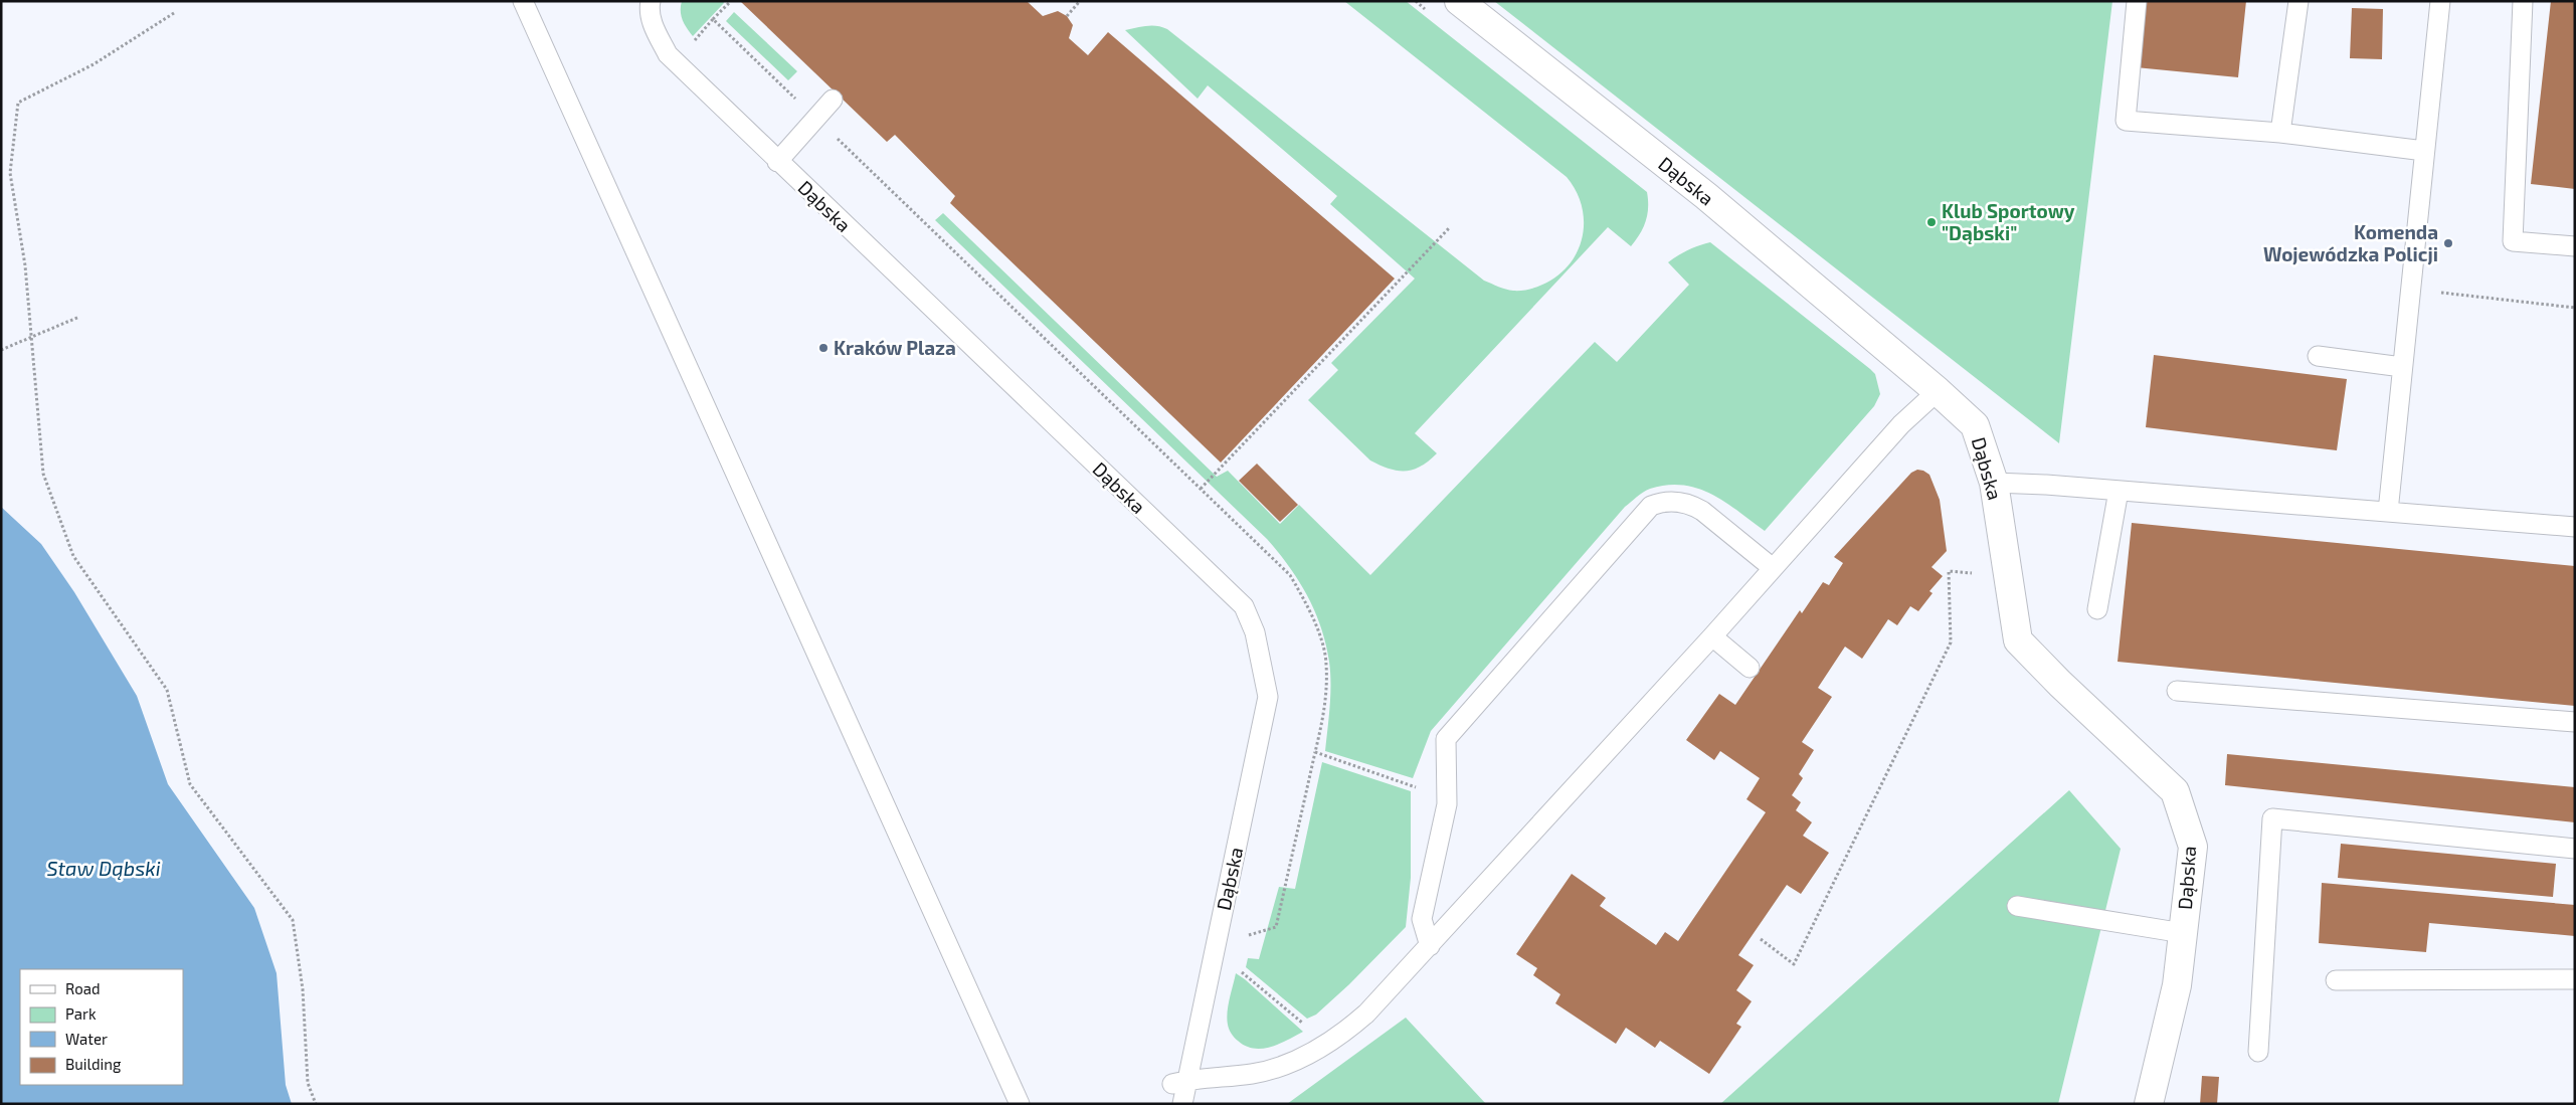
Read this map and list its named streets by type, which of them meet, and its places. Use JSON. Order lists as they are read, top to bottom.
{
  "streets": {
    "street": ["Dąbska"]
  },
  "water": ["Staw Dąbski"],
  "places": ["Klub Sportowy \"Dąbski\"", "Komenda Wojewódzka Policji", "Kraków Plaza"],
  "legend": [
    "Road",
    "Park",
    "Water",
    "Building"
  ]
}
